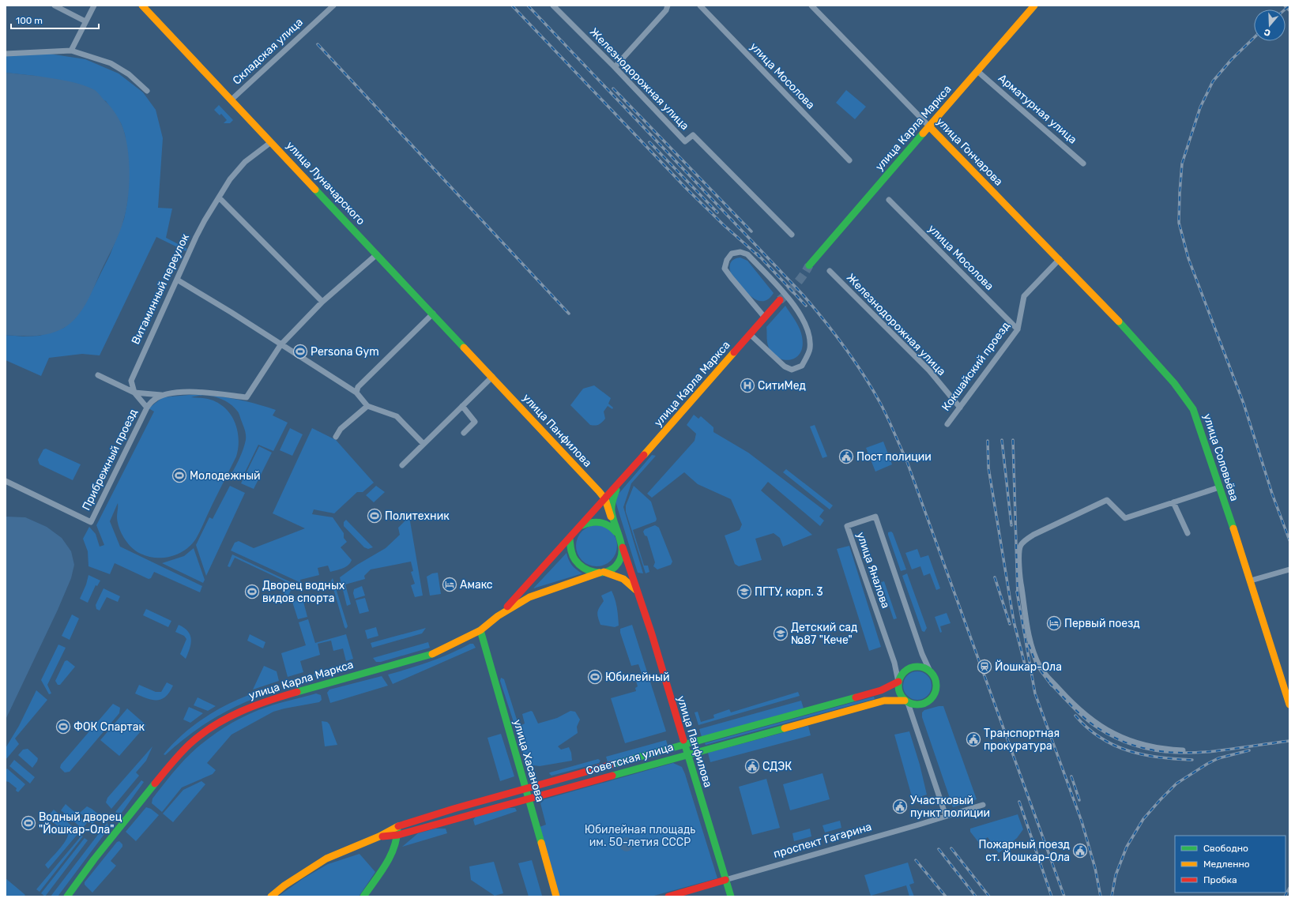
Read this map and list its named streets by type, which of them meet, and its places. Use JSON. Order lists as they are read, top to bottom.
{
  "streets": {
    "main road": [
      "улица Карла Маркса",
      "улица Гончарова",
      "улица Луначарского",
      "улица Панфилова",
      "улица Соловьёва",
      "Советская улица",
      "улица Хасанова",
      "проспект Гагарина"
    ],
    "street": [
      "Складская улица",
      "улица Мосолова",
      "Железнодорожная улица",
      "Арматурная улица",
      "Витаминный переулок",
      "Кокшайский проезд",
      "Прибрежный проезд",
      "улица Яналова"
    ]
  },
  "crossings": [
    ["Складская улица", "улица Луначарского"],
    ["улица Мосолова", "Кокшайский проезд"],
    ["Железнодорожная улица", "Кокшайский проезд"],
    ["Арматурная улица", "улица Карла Маркса"],
    ["улица Карла Маркса", "улица Гончарова"],
    ["улица Карла Маркса", "улица Панфилова"],
    ["улица Карла Маркса", "улица Хасанова"],
    ["улица Гончарова", "Кокшайский проезд"],
    ["улица Гончарова", "улица Соловьёва"],
    ["улица Луначарского", "Витаминный переулок"],
    ["улица Луначарского", "улица Панфилова"],
    ["Кокшайский проезд", "улица Соловьёва"],
    ["улица Панфилова", "Советская улица"],
    ["улица Панфилова", "проспект Гагарина"],
    ["улица Яналова", "Советская улица"],
    ["Советская улица", "улица Хасанова"]
  ],
  "parks": ["Юбилейная площадь им. 50-летия СССР"],
  "places": {
    "sports": [
      "Persona Gym",
      "Молодежный",
      "Политехник",
      "Дворец водных видов спорта",
      "Юбилейный",
      "ФОК Спартак",
      "Водный дворец \"Йошкар-Ола\""
    ],
    "hospital": ["СитиМед"],
    "public building": [
      "Пост полиции",
      "Транспортная прокуратура",
      "СДЭК",
      "Участковый пункт полиции",
      "Пожарный поезд ст. Йошкар-Ола"
    ],
    "hotel": ["Амакс", "Первый поезд"],
    "school or university": ["ПГТУ, корп. 3", "Детский сад №87 \"Кече\""],
    "station": ["Йошкар-Ола"]
  },
  "legend": ["Свободно", "Медленно", "Пробка"],
  "scale_bar": "100 m",
  "north": "bottom"
}
